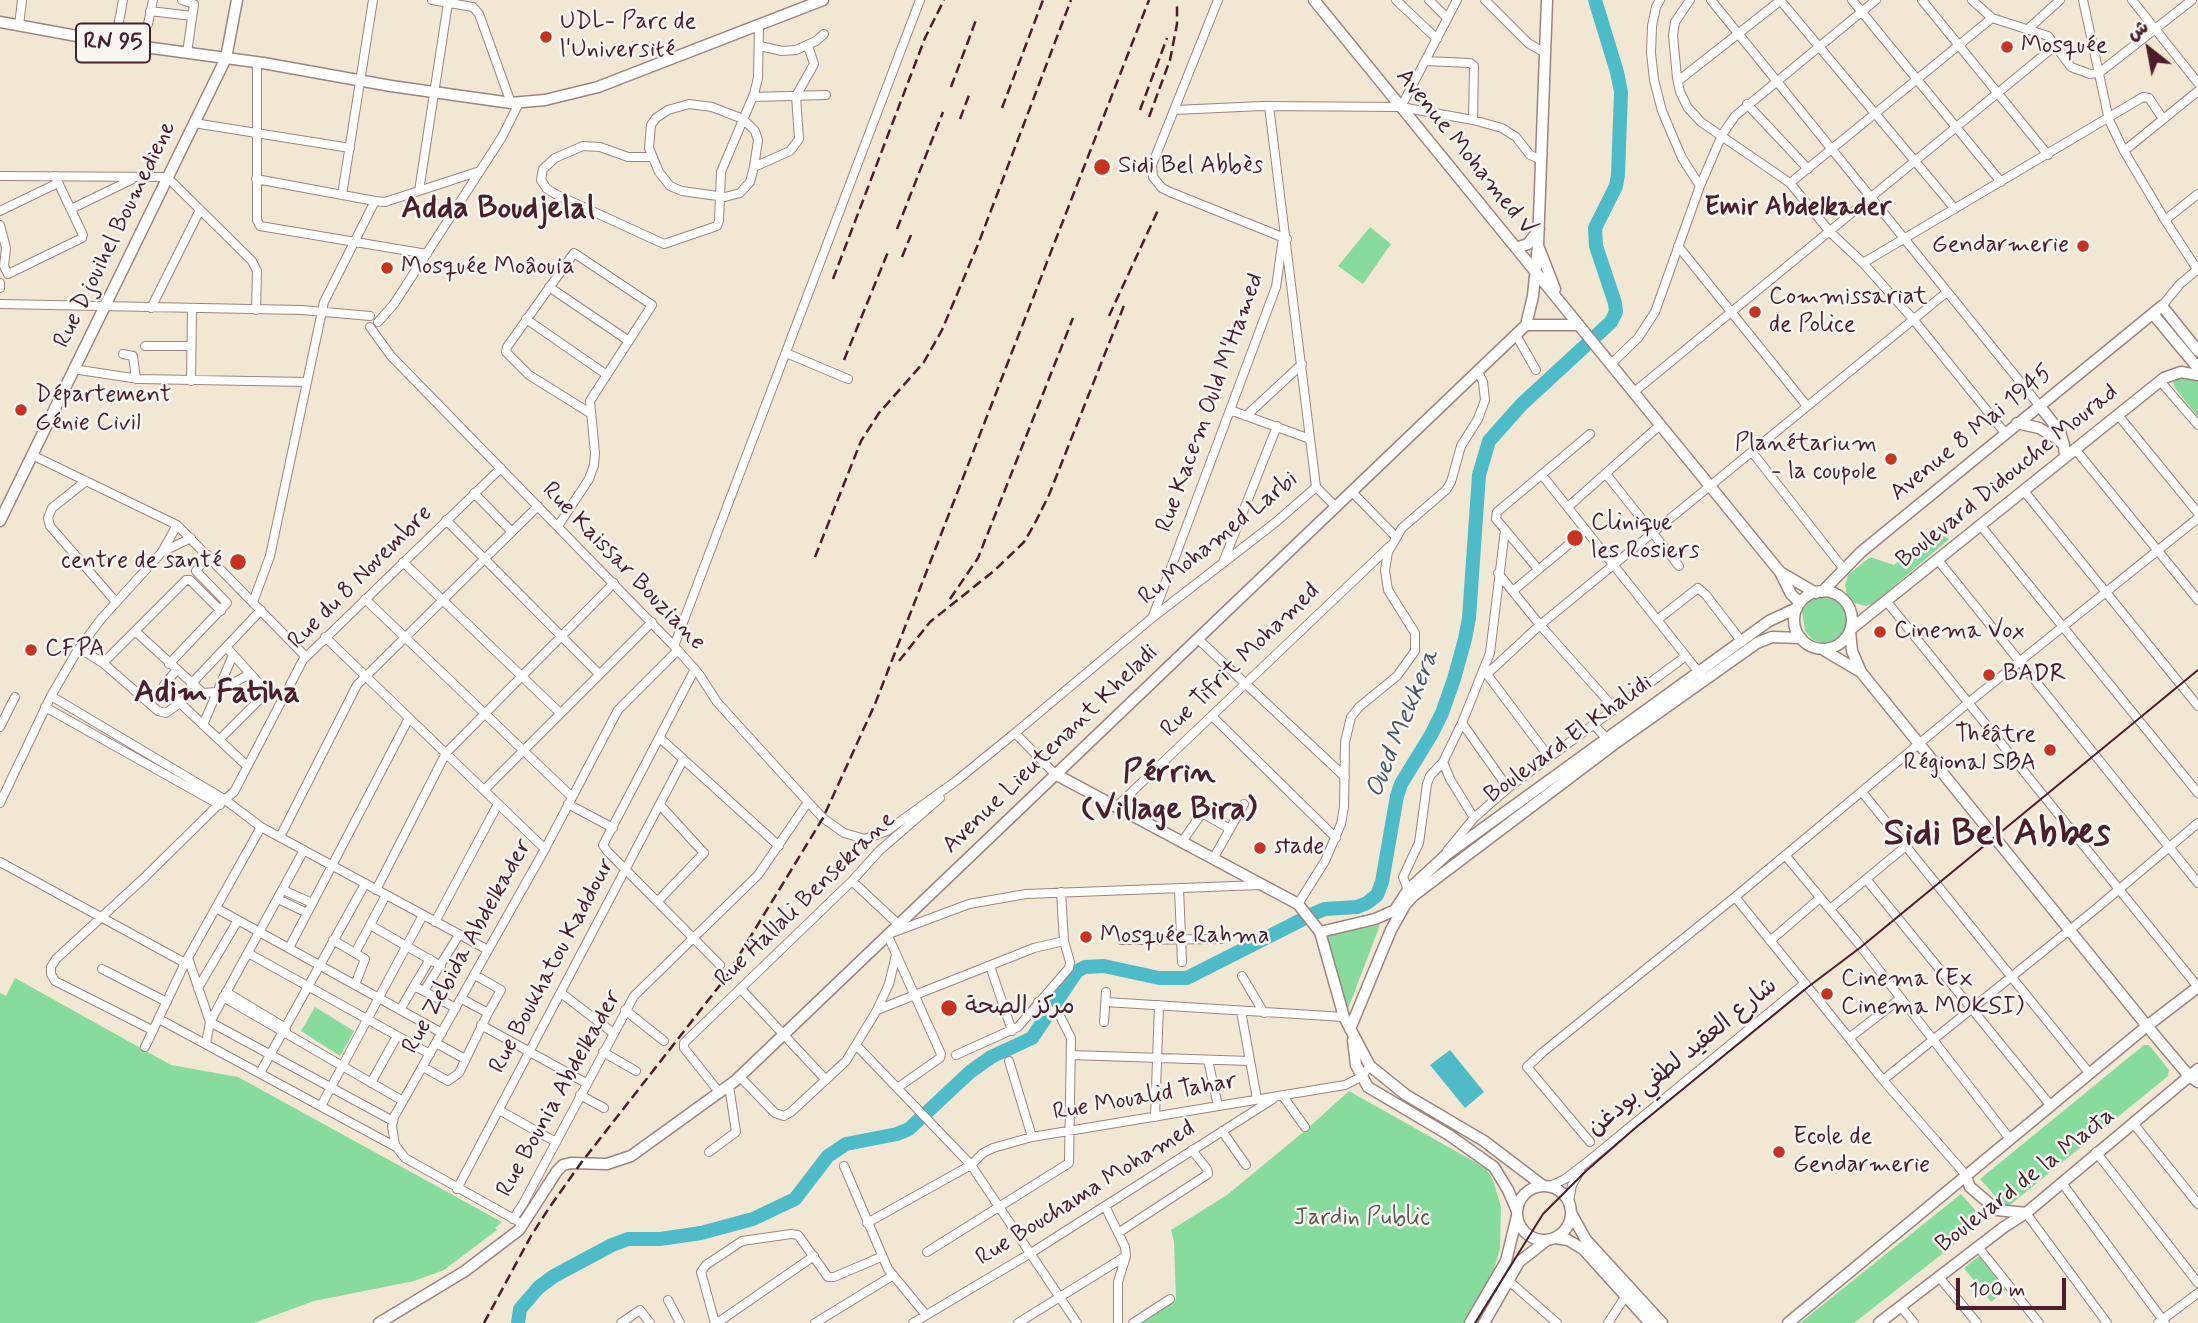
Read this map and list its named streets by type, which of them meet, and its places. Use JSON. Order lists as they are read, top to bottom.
{
  "streets": {
    "main road": [
      "RN 95",
      "Avenue Mohamed V",
      "Rue Djouihel Boumediene",
      "Avenue 8 Mai 1945",
      "Boulevard Didouche Mourad",
      "Boulevard El Khalidi",
      "Avenue Lieutenant Kheladi",
      "Boulevard de la Macta"
    ],
    "street": [
      "Rue Kacem Ould M'Hamed",
      "Ru Mohamed Larbi",
      "Rue Kaissar Bouziane",
      "Rue du 8 Novembre",
      "Rue Tifrit Mohamed",
      "Rue Hallali Bensekrane",
      "Rue Zebida Abdelkader",
      "Rue Boukhatou Kaddour",
      "شارع العقيد لطفي بودغن",
      "Rue Bounia Abdelkader",
      "Rue Moualid Tahar",
      "Rue Bouchama Mohamed"
    ]
  },
  "crossings": [
    ["RN 95", "Rue Djouihel Boumediene"],
    ["Rue Kacem Ould M'Hamed", "Ru Mohamed Larbi"],
    ["Avenue 8 Mai 1945", "Boulevard Didouche Mourad"],
    ["Ru Mohamed Larbi", "Rue Kaissar Bouziane"],
    ["Ru Mohamed Larbi", "Rue Hallali Bensekrane"],
    ["Rue Kaissar Bouziane", "Rue du 8 Novembre"],
    ["Rue Kaissar Bouziane", "Rue Hallali Bensekrane"],
    ["Rue Kaissar Bouziane", "Rue Zebida Abdelkader"],
    ["Rue Kaissar Bouziane", "Rue Bounia Abdelkader"],
    ["Rue Tifrit Mohamed", "Avenue Lieutenant Kheladi"],
    ["Avenue Lieutenant Kheladi", "Rue Hallali Bensekrane"],
    ["Avenue Lieutenant Kheladi", "Rue Bounia Abdelkader"],
    ["Rue Moualid Tahar", "Rue Bouchama Mohamed"]
  ],
  "districts": [
    "Emir Abdelkader",
    "Adda Boudjelal",
    "Adim Fatiha",
    "Pérrin (Village Bira)",
    "Sidi Bel Abbes"
  ],
  "water": ["Oued Mekkera"],
  "parks": ["Jardin Public"],
  "places": [
    "UDL- Parc de l'Université",
    "Mosquée",
    "Sidi Bel Abbès",
    "Gendarmerie",
    "Mosquée Moâouia",
    "Commissariat de Police",
    "Département Génie Civil",
    "Planétarium - la coupole",
    "Clinique les Rosiers",
    "centre de santé",
    "Cinema Vox",
    "CFPA",
    "BADR",
    "Théâtre Régional SBA",
    "stade",
    "Mosquée Rahma",
    "Cinema (Ex Cinema MOKSI)",
    "مركز الصحة",
    "Ecole de Gendarmerie"
  ],
  "scale_bar": "100 m",
  "north": "top left"
}
